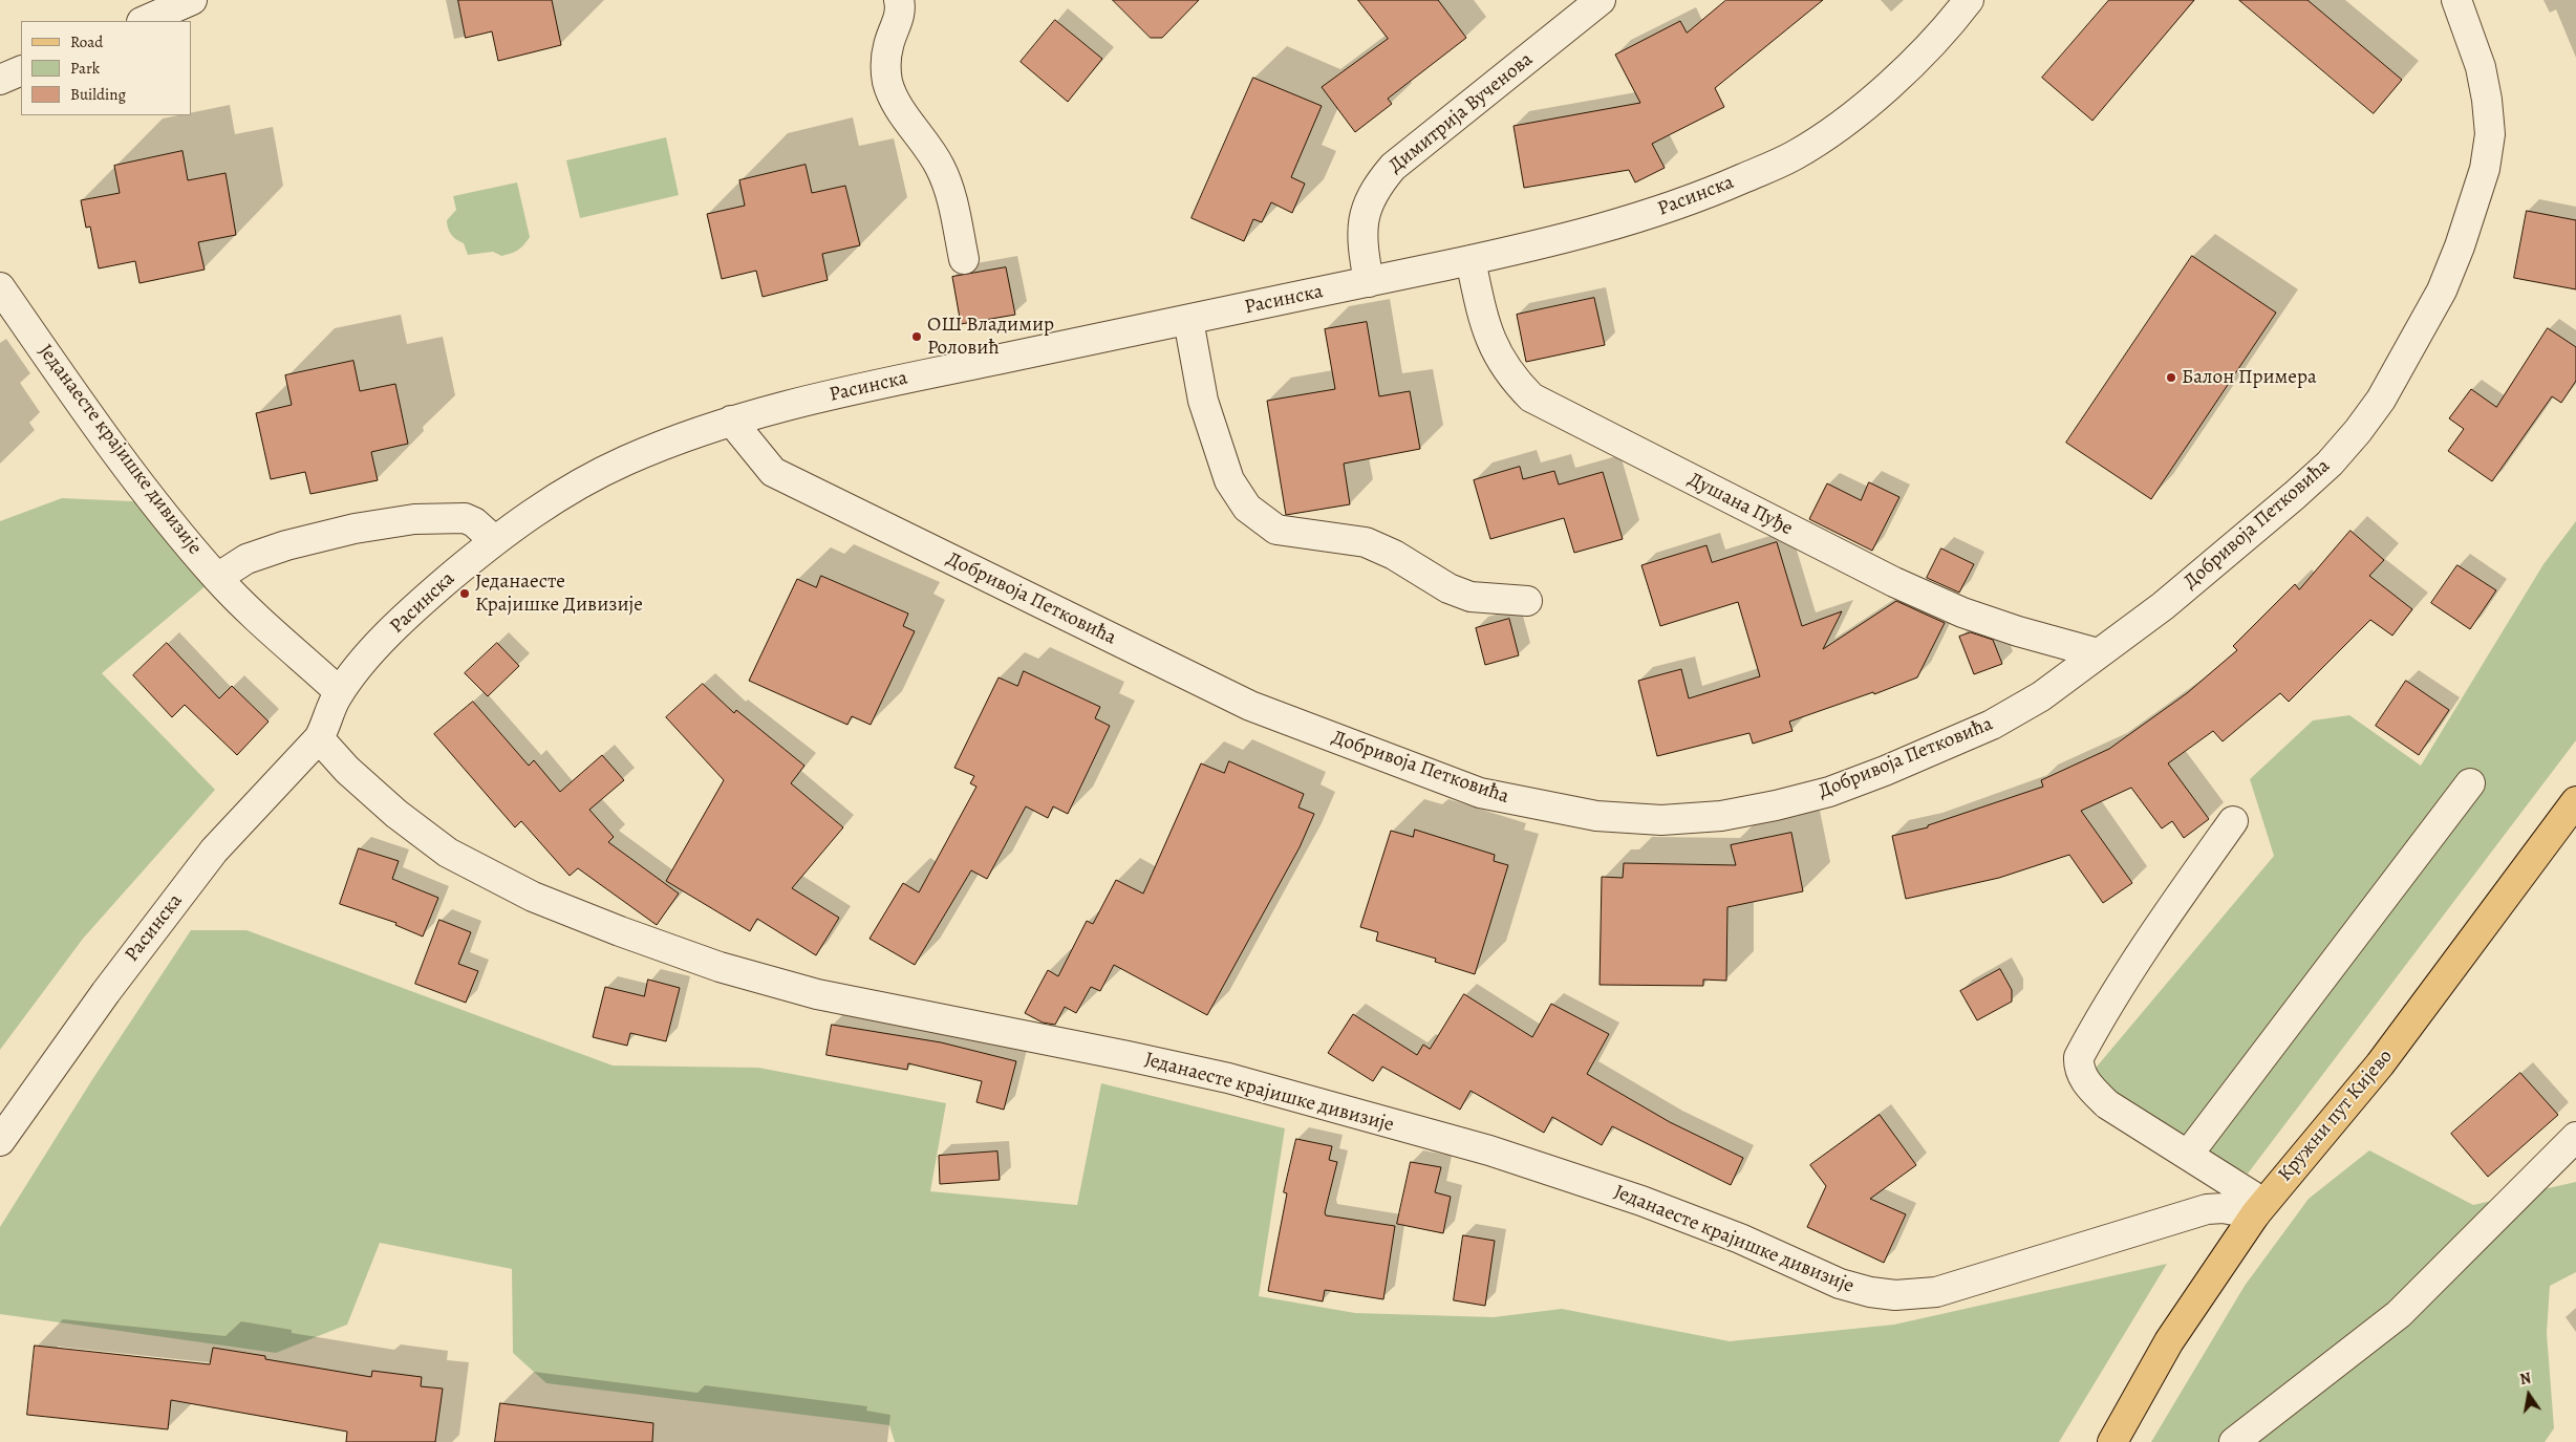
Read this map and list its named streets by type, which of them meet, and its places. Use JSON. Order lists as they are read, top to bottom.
{
  "streets": {
    "main road": ["Кружни пут Кијево"],
    "street": [
      "Димитрија Вученова",
      "Расинска",
      "Једанаесте крајишке дивизије",
      "Душана Пуђе",
      "Добривоја Петковића"
    ]
  },
  "crossings": [
    ["Димитрија Вученова", "Расинска"],
    ["Расинска", "Једанаесте крајишке дивизије"],
    ["Расинска", "Душана Пуђе"],
    ["Расинска", "Добривоја Петковића"],
    ["Једанаесте крајишке дивизије", "Кружни пут Кијево"],
    ["Душана Пуђе", "Добривоја Петковића"]
  ],
  "places": ["ОШ Владимир Роловић", "Балон Примера", "Једанаесте Крајишке Дивизије"],
  "legend": ["Road", "Park", "Building"],
  "north": "top"
}
